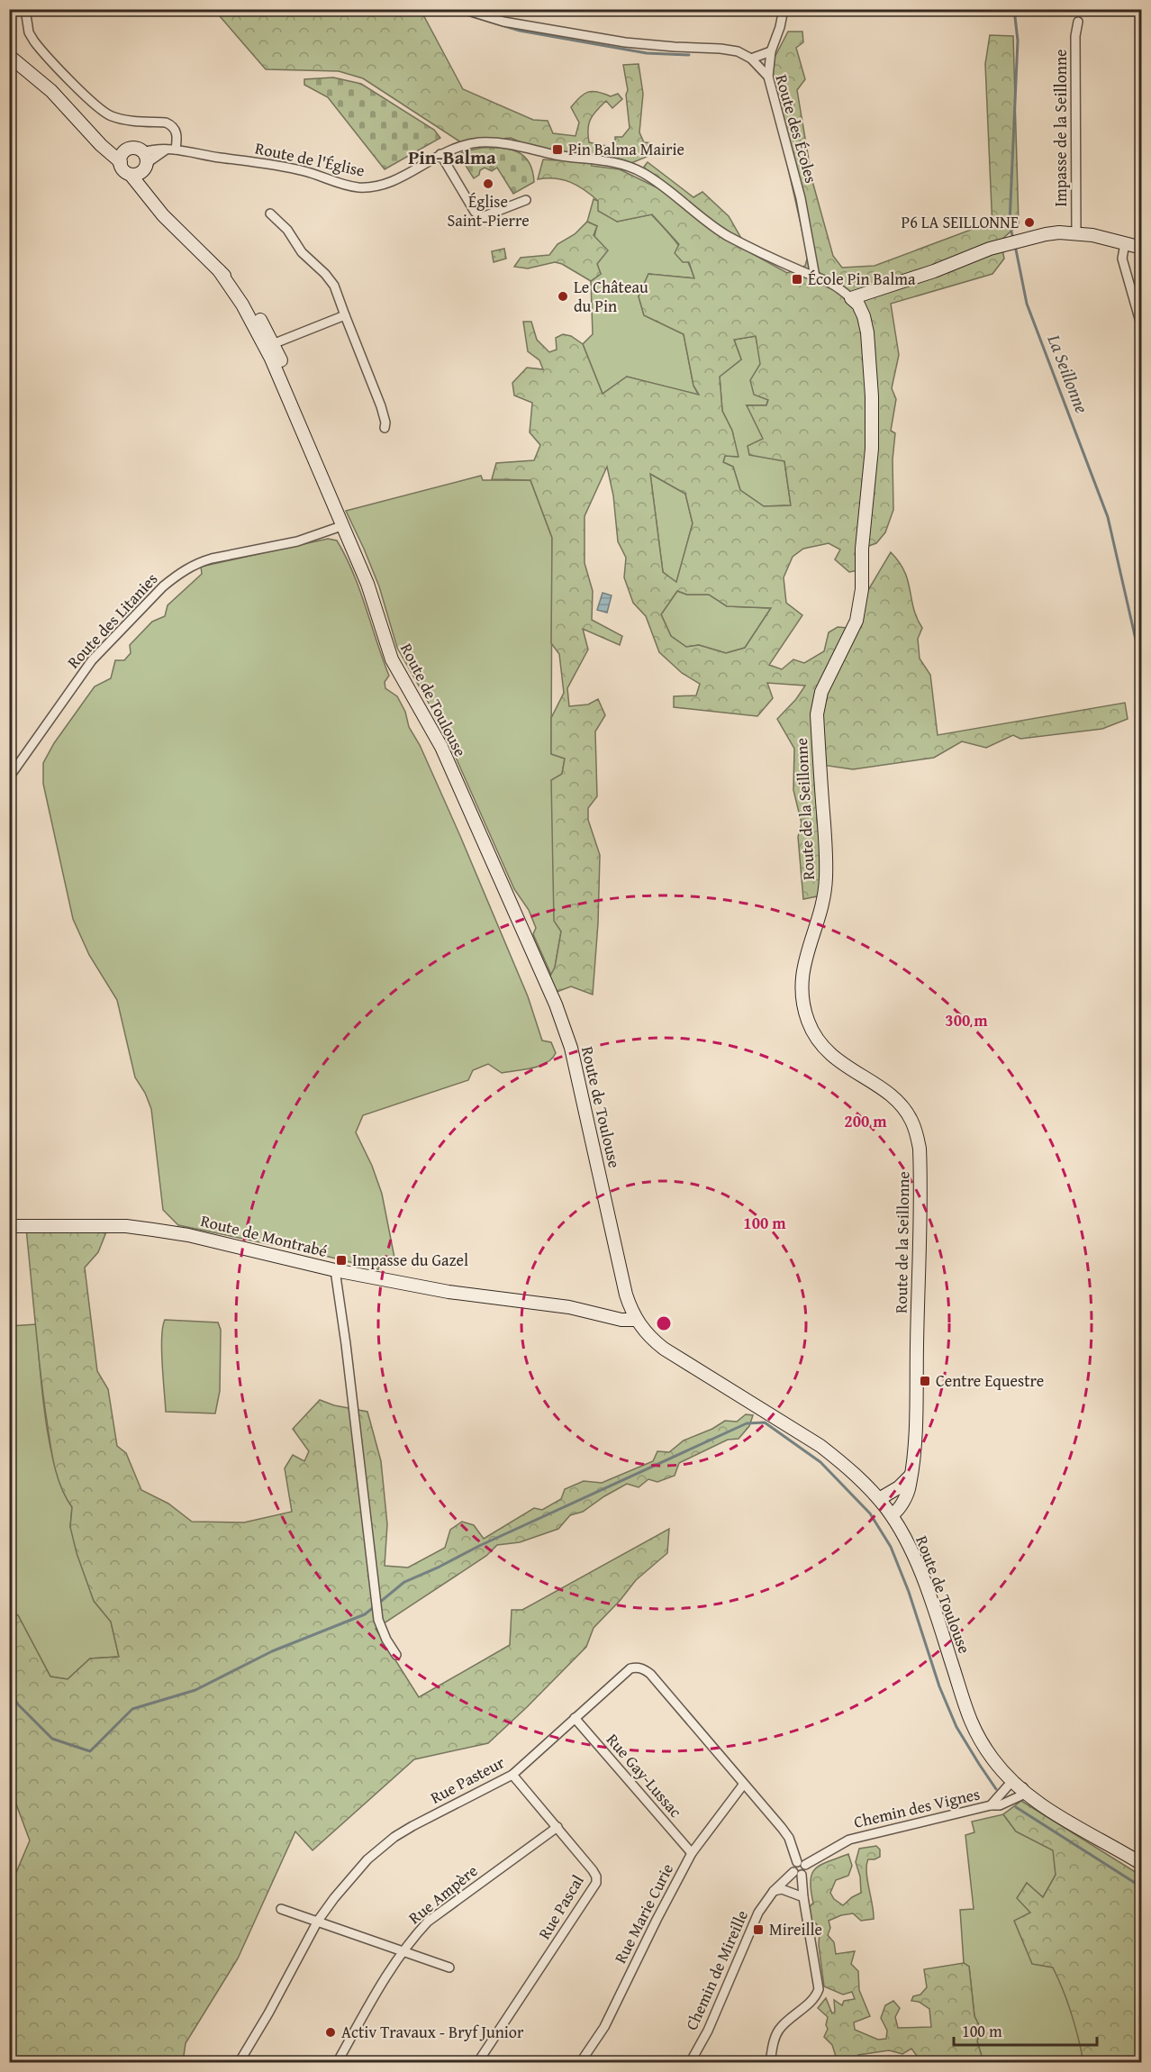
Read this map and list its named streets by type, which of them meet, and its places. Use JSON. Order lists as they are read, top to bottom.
{
  "streets": {
    "street": [
      "Impasse de la Seillonne",
      "Route des Écoles",
      "Route de l'Église",
      "Route des Litanies",
      "Route de Toulouse",
      "Route de la Seillonne",
      "Route de Montrabé",
      "Rue Gay-Lussac",
      "Rue Pasteur",
      "Chemin des Vignes",
      "Rue Ampère",
      "Rue Pascal",
      "Rue Marie Curie",
      "Chemin de Mireille"
    ]
  },
  "crossings": [
    ["Route des Écoles", "Route de l'Église"],
    ["Route de l'Église", "Route de la Seillonne"],
    ["Route des Litanies", "Route de Toulouse"],
    ["Route de Toulouse", "Route de la Seillonne"],
    ["Route de Toulouse", "Route de Montrabé"],
    ["Route de Toulouse", "Chemin des Vignes"],
    ["Rue Gay-Lussac", "Rue Pasteur"],
    ["Rue Gay-Lussac", "Rue Marie Curie"],
    ["Rue Pasteur", "Rue Pascal"],
    ["Rue Pasteur", "Rue Marie Curie"],
    ["Rue Ampère", "Rue Pascal"]
  ],
  "districts": ["Pin-Balma"],
  "water": ["La Seillonne"],
  "places": {
    "transit": [
      "Pin Balma Mairie",
      "École Pin Balma",
      "Impasse du Gazel",
      "Centre Equestre",
      "Mireille"
    ],
    "other": [
      "Église Saint-Pierre",
      "P6 LA SEILLONNE",
      "Le Château du Pin",
      "Activ Travaux - Bryf Junior"
    ]
  },
  "scale_bar": "100 m",
  "rings": ["300 m", "200 m", "100 m"]
}
